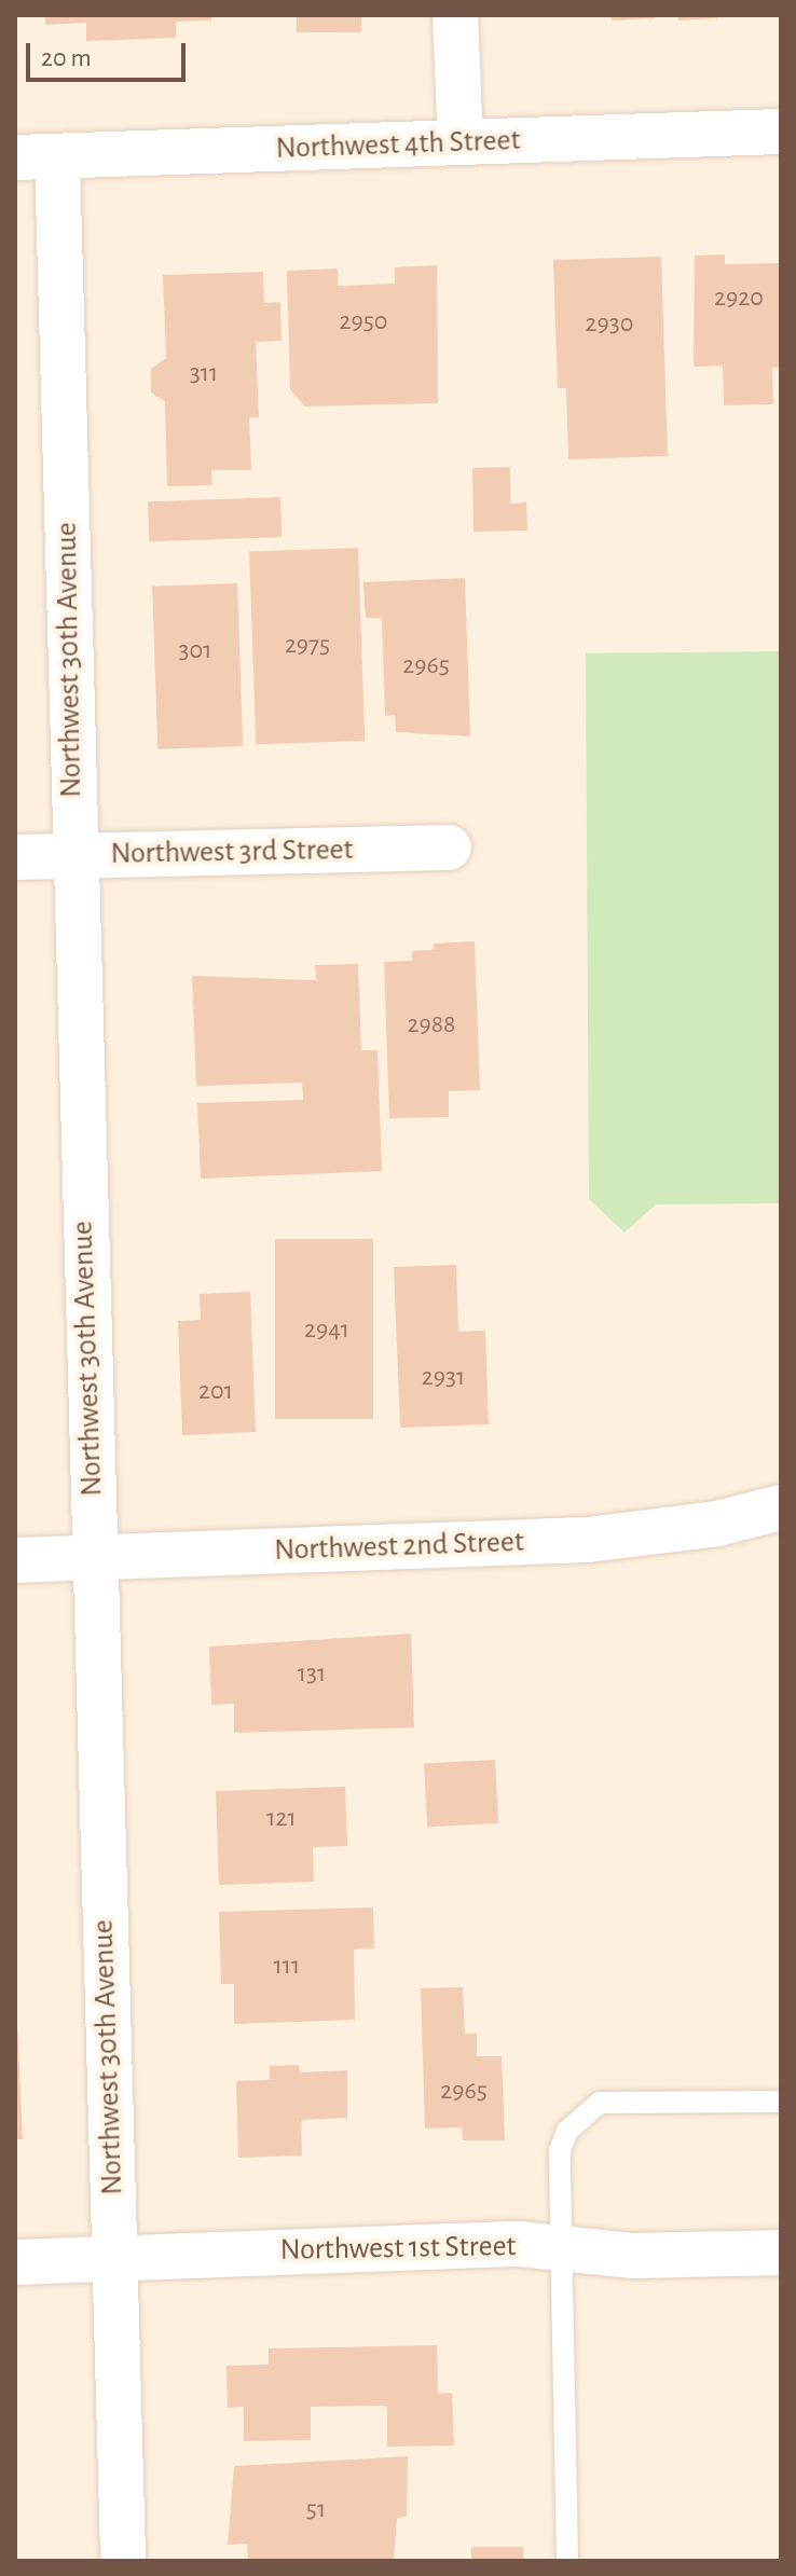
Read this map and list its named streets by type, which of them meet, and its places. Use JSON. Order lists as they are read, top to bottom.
{
  "streets": {
    "street": [
      "Northwest 4th Street",
      "Northwest 30th Avenue",
      "Northwest 3rd Street",
      "Northwest 2nd Street",
      "Northwest 1st Street"
    ]
  },
  "crossings": [
    ["Northwest 4th Street", "Northwest 30th Avenue"],
    ["Northwest 30th Avenue", "Northwest 3rd Street"],
    ["Northwest 30th Avenue", "Northwest 2nd Street"],
    ["Northwest 30th Avenue", "Northwest 1st Street"]
  ],
  "house_numbers": [
    "2920",
    "2950",
    "2930",
    "311",
    "2975",
    "301",
    "2965",
    "2988",
    "2941",
    "2931",
    "201",
    "131",
    "121",
    "111",
    "2965",
    "51"
  ],
  "scale_bar": "20 m"
}
